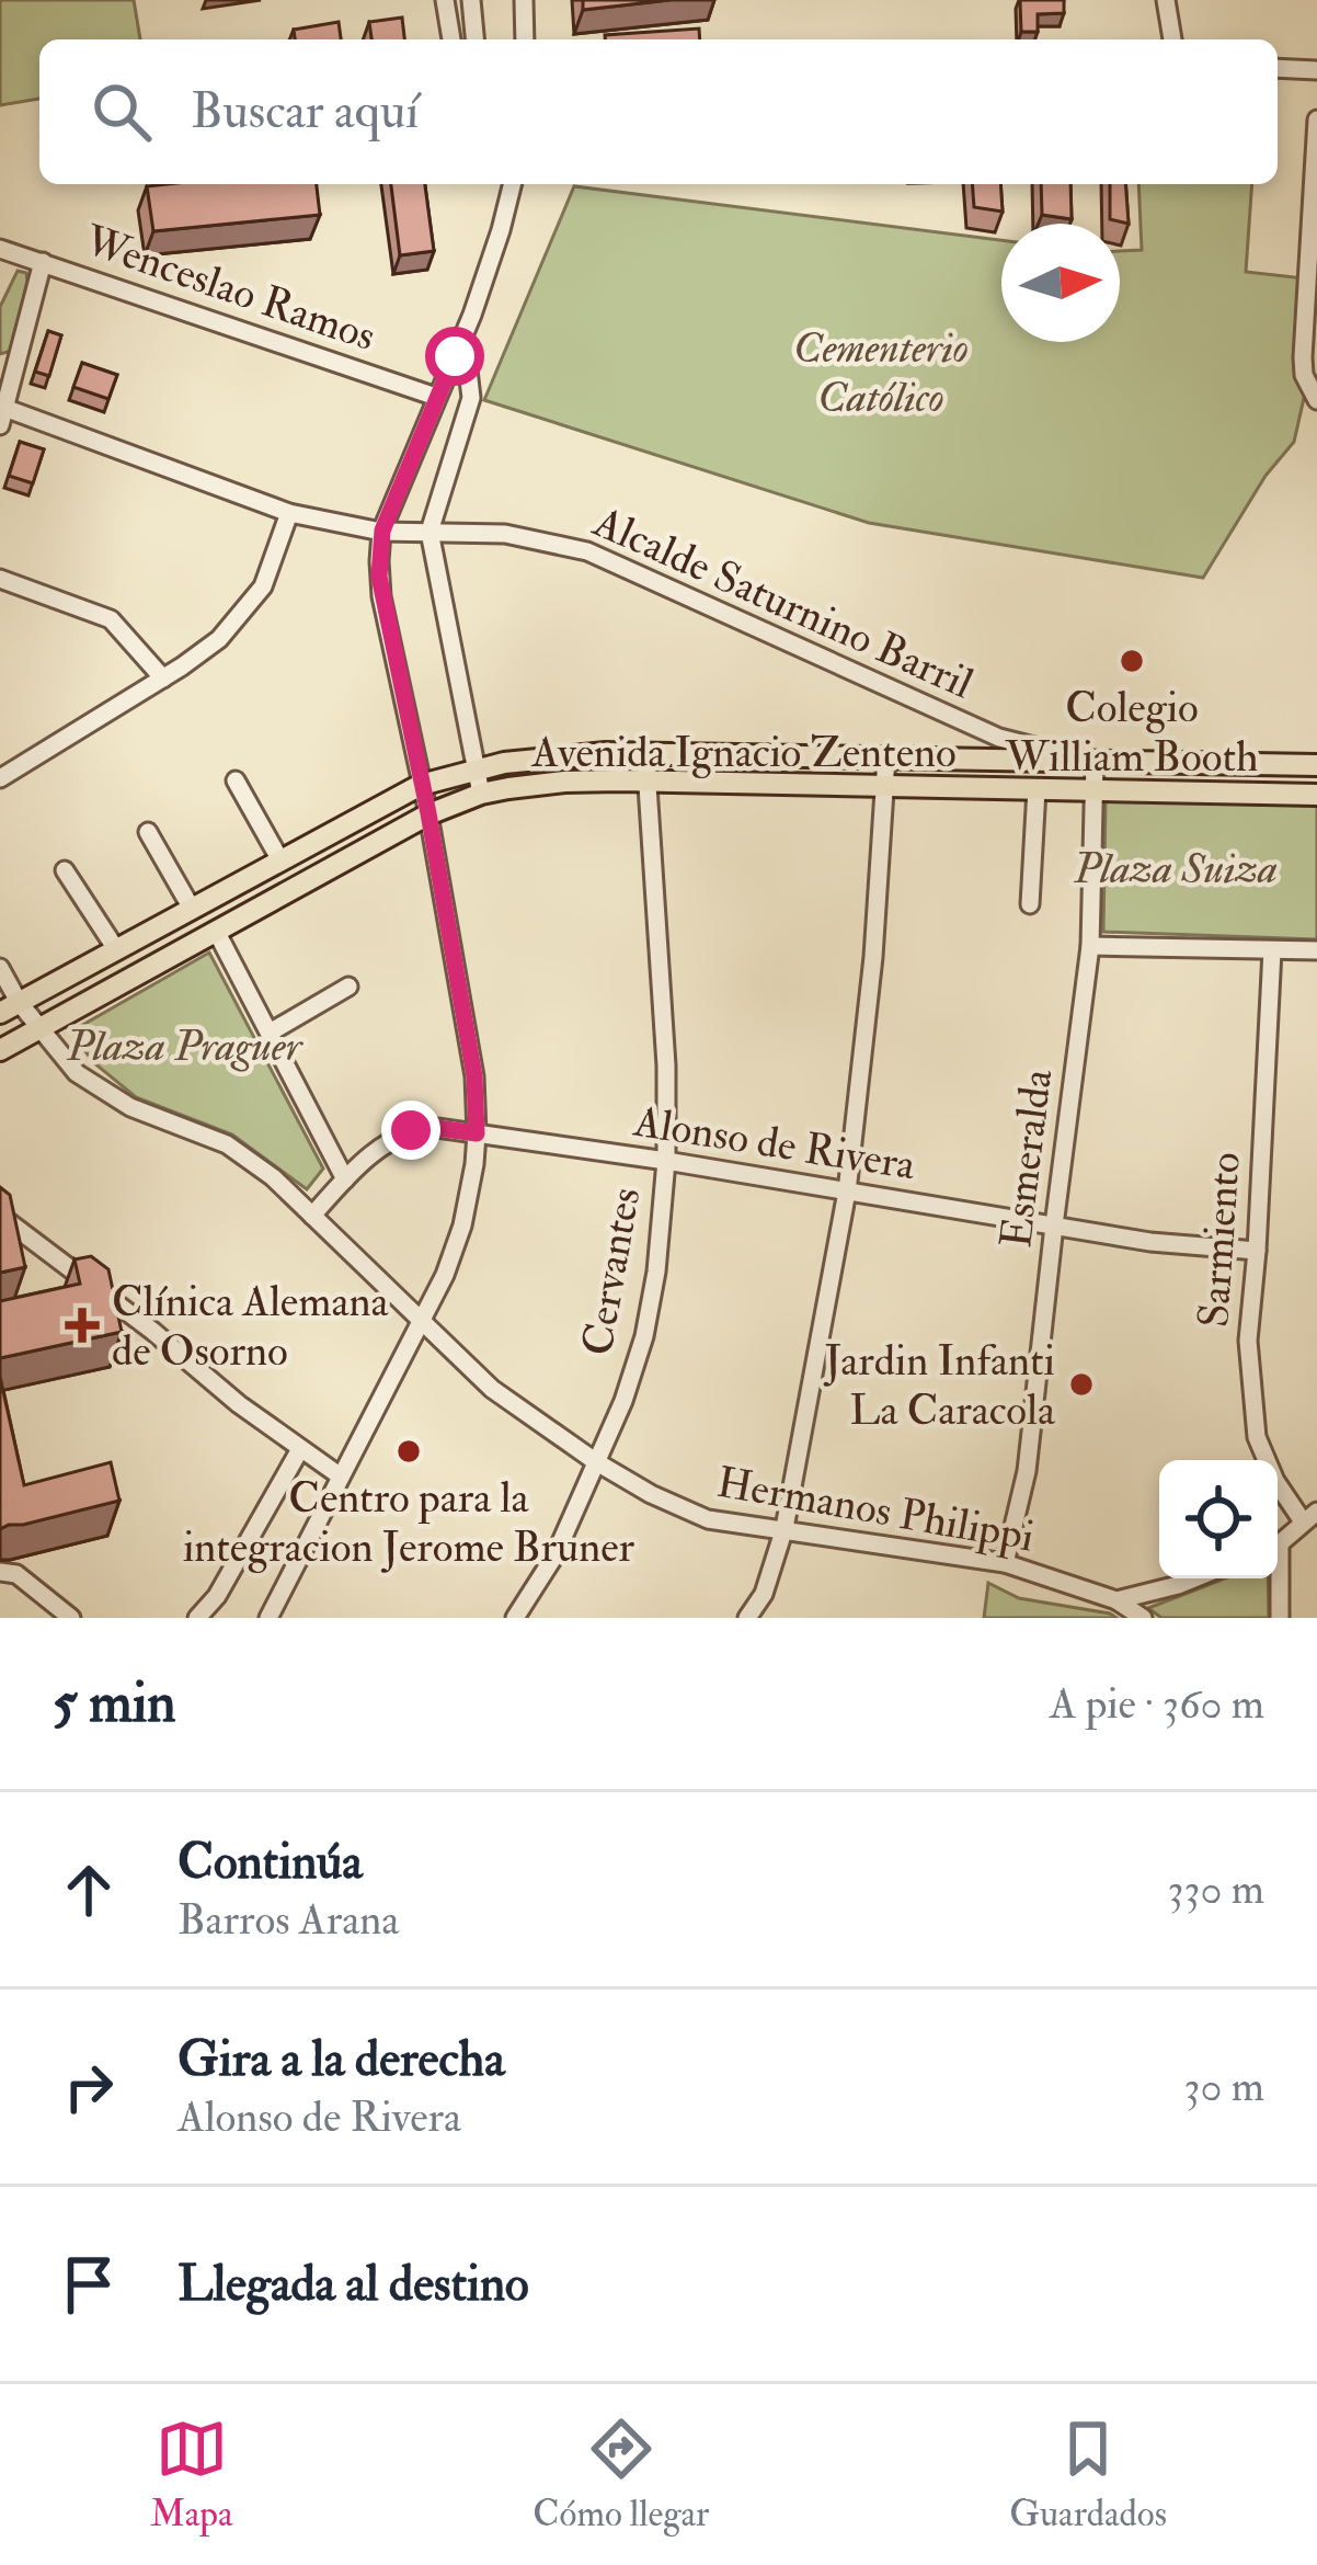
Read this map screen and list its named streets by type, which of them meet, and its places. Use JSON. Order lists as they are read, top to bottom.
{
  "streets": {
    "main road": ["Avenida Ignacio Zenteno"],
    "street": [
      "Wenceslao Ramos",
      "Alcalde Saturnino Barril",
      "Alonso de Rivera",
      "Esmeralda",
      "Sarmiento",
      "Cervantes",
      "Hermanos Philippi"
    ]
  },
  "crossings": [
    ["Alcalde Saturnino Barril", "Avenida Ignacio Zenteno"],
    ["Alcalde Saturnino Barril", "Esmeralda"],
    ["Avenida Ignacio Zenteno", "Esmeralda"],
    ["Avenida Ignacio Zenteno", "Cervantes"],
    ["Avenida Ignacio Zenteno", "Hermanos Philippi"],
    ["Alonso de Rivera", "Esmeralda"],
    ["Alonso de Rivera", "Sarmiento"],
    ["Alonso de Rivera", "Cervantes"],
    ["Alonso de Rivera", "Hermanos Philippi"],
    ["Esmeralda", "Hermanos Philippi"],
    ["Cervantes", "Hermanos Philippi"]
  ],
  "parks": ["Cementerio Católico", "Plaza Suiza", "Plaza Praguer"],
  "places": {
    "other": ["Colegio William Booth", "Jardin Infanti La Caracola", "Centro para la integracion Jerome Bruner"],
    "health": ["Clínica Alemana de Osorno"]
  },
  "north": "right",
  "page": {
    "search": "Buscar aquí",
    "heading": ["5 min", "A pie · 360 m"],
    "list": [
      ["Continúa", "Barros Arana", "330 m"],
      ["Gira a la derecha", "Alonso de Rivera", "30 m"],
      "Llegada al destino"
    ],
    "nav": ["Mapa", "Cómo llegar", "Guardados"]
  }
}
